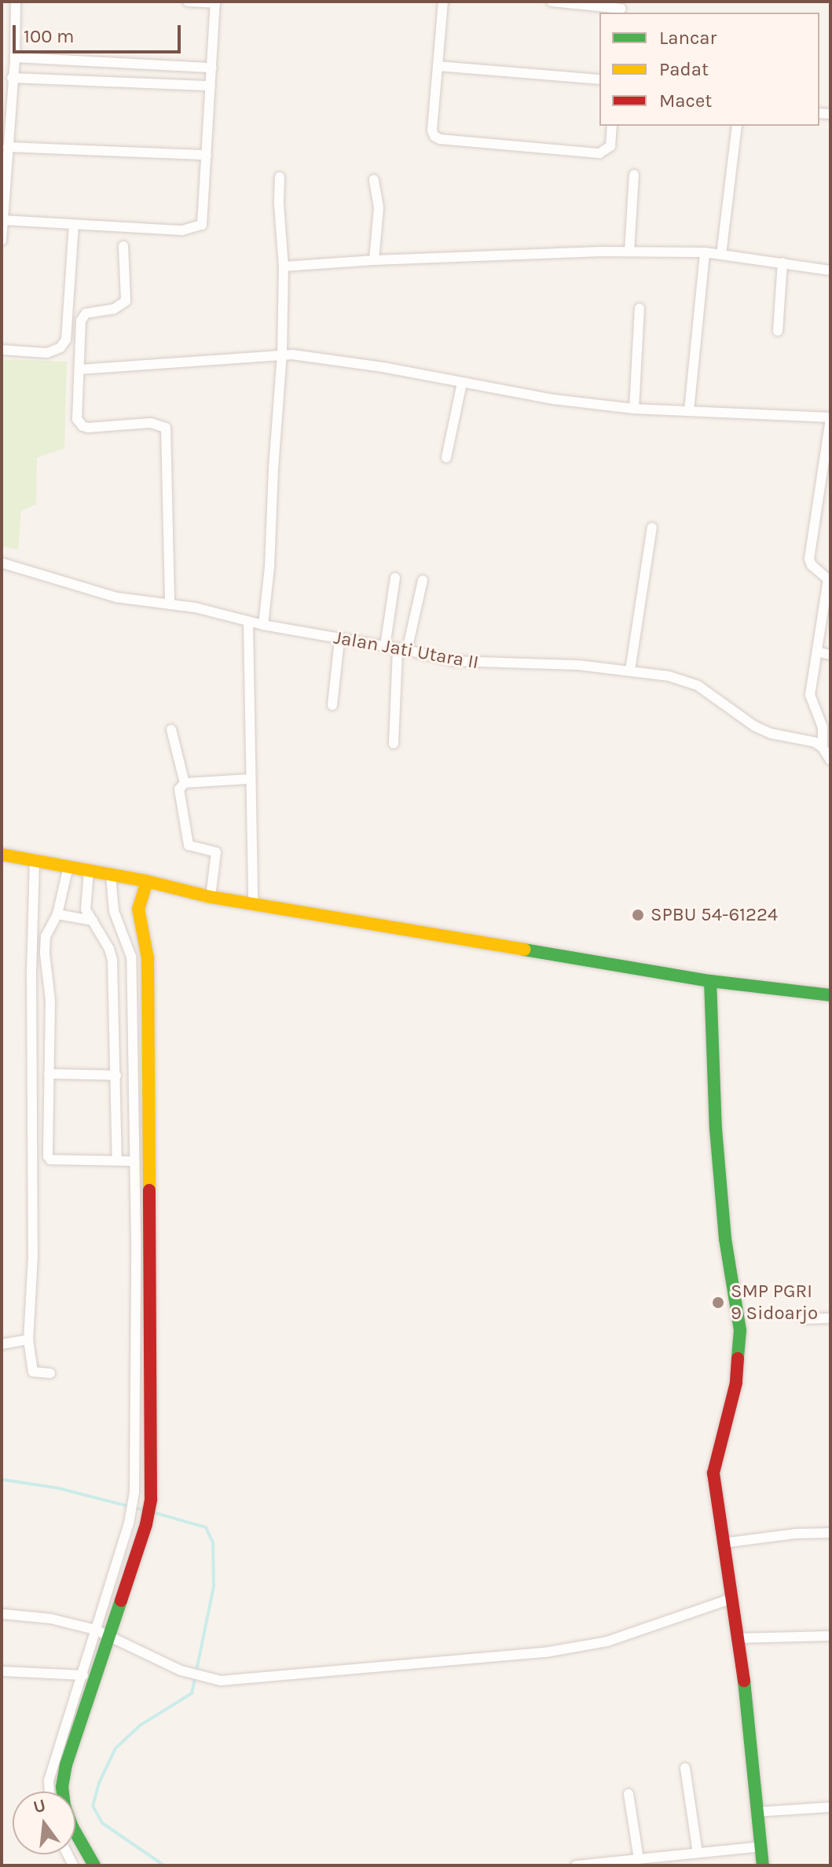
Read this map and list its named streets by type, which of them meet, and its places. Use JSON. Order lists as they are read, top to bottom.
{
  "streets": {
    "street": ["Jalan Jati Utara II"]
  },
  "places": ["SPBU 54-61224", "SMP PGRI 9 Sidoarjo"],
  "legend": ["Lancar", "Padat", "Macet"],
  "scale_bar": "100 m",
  "north": "top"
}
